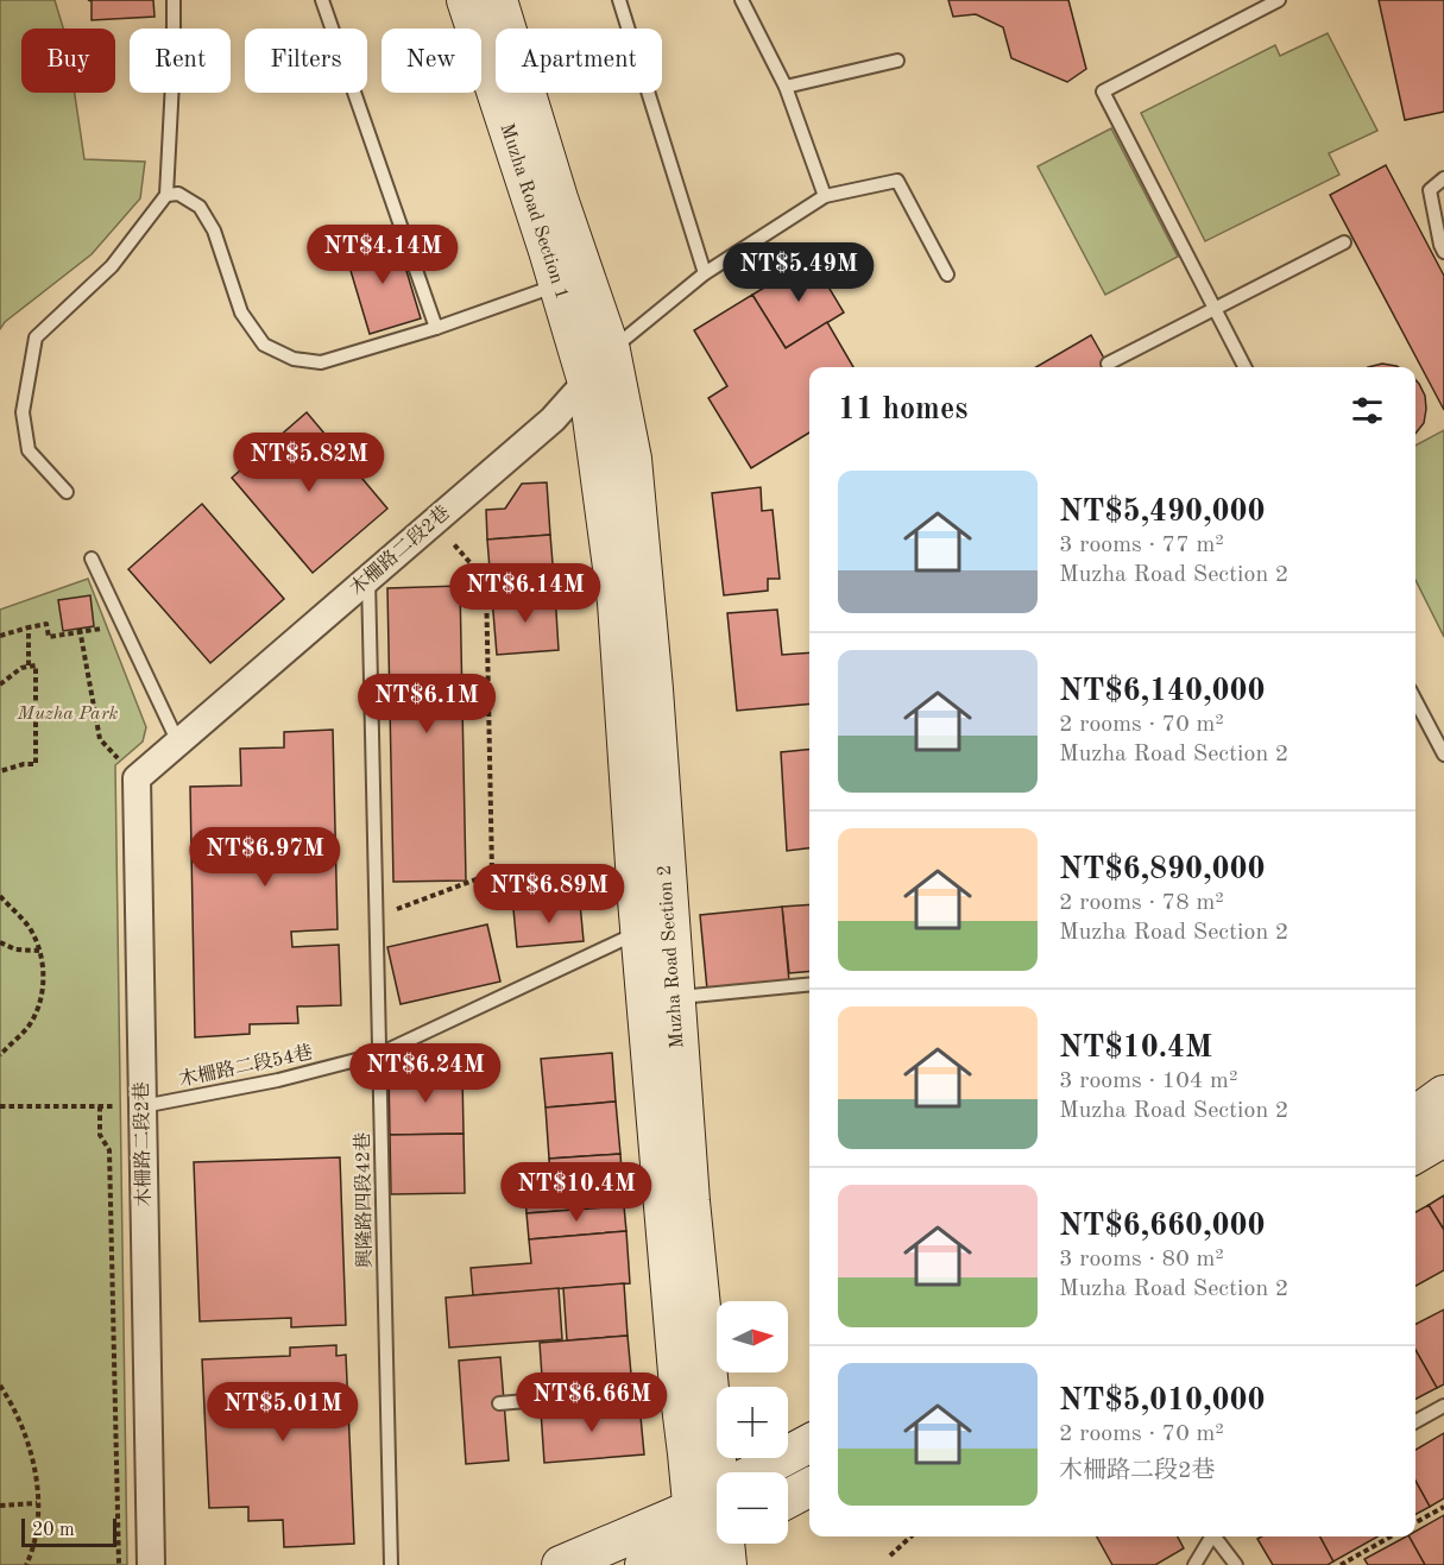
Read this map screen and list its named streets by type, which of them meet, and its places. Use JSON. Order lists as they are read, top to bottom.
{
  "streets": {
    "main road": ["Muzha Road Section 1", "Muzha Road Section 2"],
    "street": ["木柵路二段2巷"],
    "lane": ["木柵路二段54巷", "興隆路四段42巷"]
  },
  "crossings": [
    ["Muzha Road Section 1", "木柵路二段2巷"],
    ["Muzha Road Section 1", "Muzha Road Section 2"],
    ["木柵路二段2巷", "Muzha Road Section 2"],
    ["木柵路二段2巷", "木柵路二段54巷"],
    ["木柵路二段2巷", "興隆路四段42巷"],
    ["Muzha Road Section 2", "木柵路二段54巷"],
    ["木柵路二段54巷", "興隆路四段42巷"]
  ],
  "parks": ["Muzha Park"],
  "scale_bar": "20 m",
  "north": "right",
  "page": {
    "chip": [
      "Buy",
      "Rent",
      "Filters",
      "New",
      "Apartment"
    ],
    "price": [
      "NT$4.14M",
      "NT$5.49M",
      "NT$5.82M",
      "NT$6.14M",
      "NT$6.1M",
      "NT$6.97M",
      "NT$6.89M",
      "NT$6.24M",
      "NT$10.4M",
      "NT$6.66M",
      "NT$5.01M"
    ],
    "heading": "11 homes",
    "list": [
      {
        "name": "NT$5,490,000",
        "note": "3 rooms · 77 m² · Muzha Road Section 2"
      },
      {
        "name": "NT$6,140,000",
        "note": "2 rooms · 70 m² · Muzha Road Section 2"
      },
      {
        "name": "NT$6,890,000",
        "note": "2 rooms · 78 m² · Muzha Road Section 2"
      },
      {
        "name": "NT$10.4M",
        "note": "3 rooms · 104 m² · Muzha Road Section 2"
      },
      {
        "name": "NT$6,660,000",
        "note": "3 rooms · 80 m² · Muzha Road Section 2"
      },
      {
        "name": "NT$5,010,000",
        "note": "2 rooms · 70 m² · 木柵路二段2巷"
      }
    ],
    "map_buttons": ["+", "−"],
    "scale": "20 m"
  }
}
